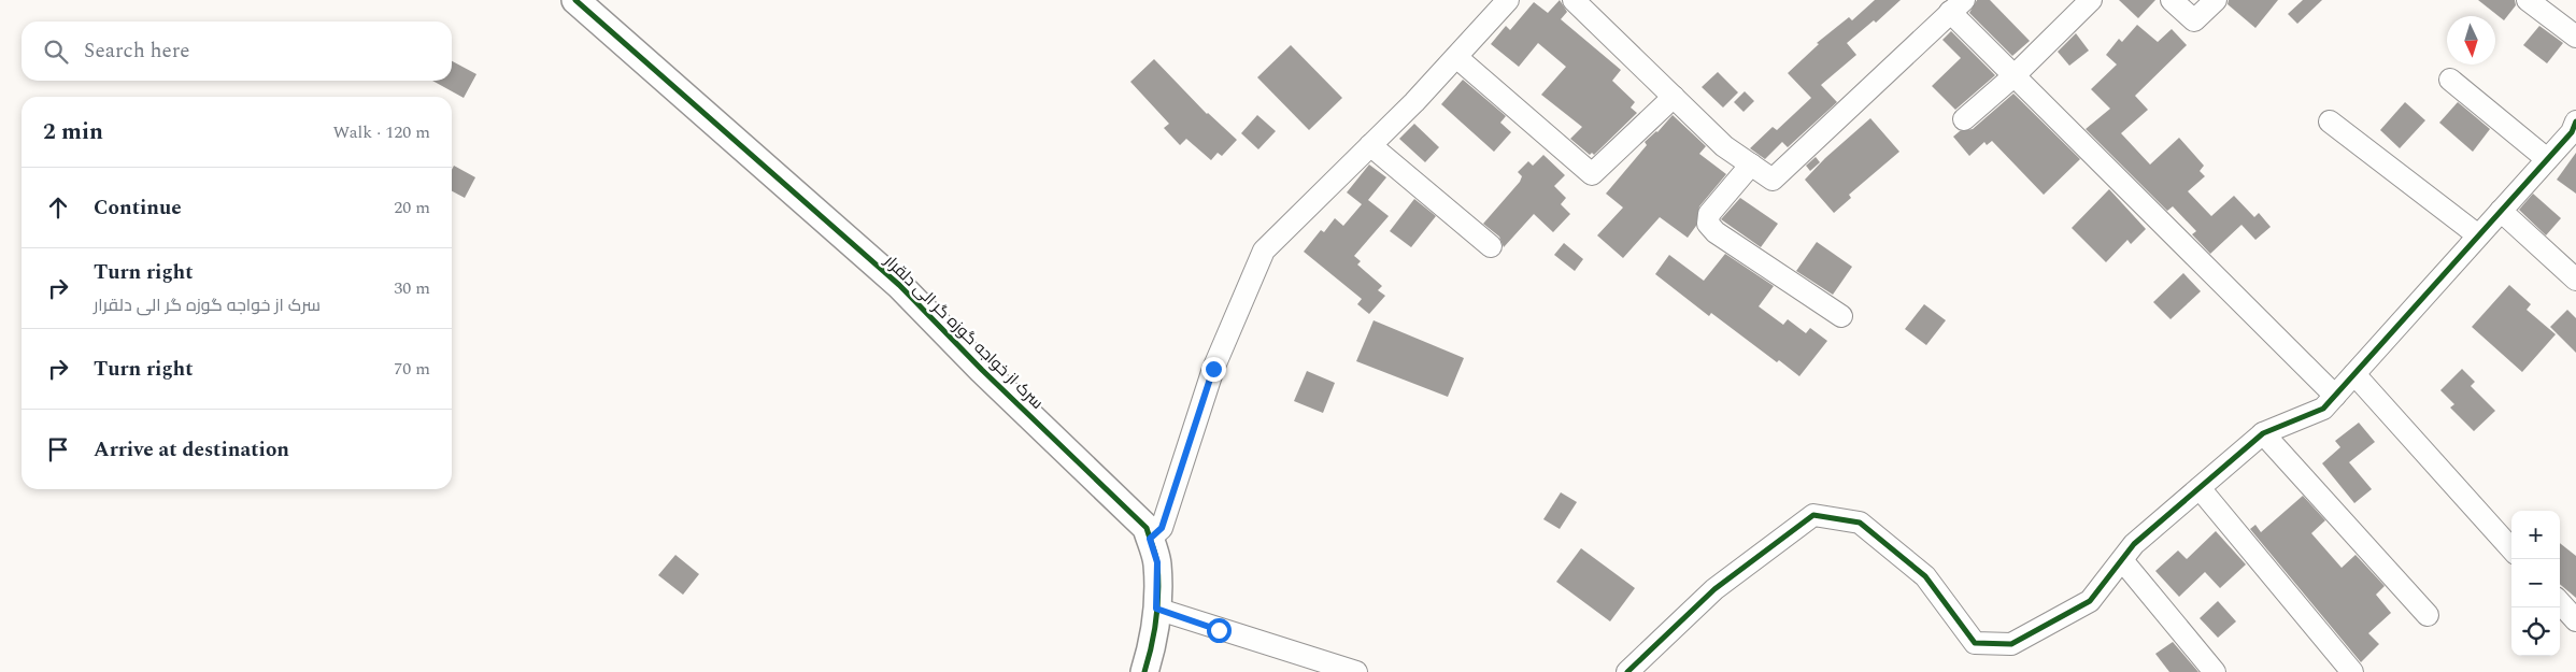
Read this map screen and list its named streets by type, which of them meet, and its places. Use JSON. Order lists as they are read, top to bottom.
{
  "streets": {
    "street": ["سرک از خواجه گوزه گر الی دلقرار"]
  },
  "north": "bottom",
  "page": {
    "search": "Search here",
    "heading": ["2 min", "Walk · 120 m"],
    "list": [
      ["Continue", "20 m"],
      ["Turn right", "سرک از خواجه گوزه گر الی دلقرار", "30 m"],
      ["Turn right", "70 m"],
      "Arrive at destination"
    ],
    "map_buttons": ["+", "−"]
  }
}
